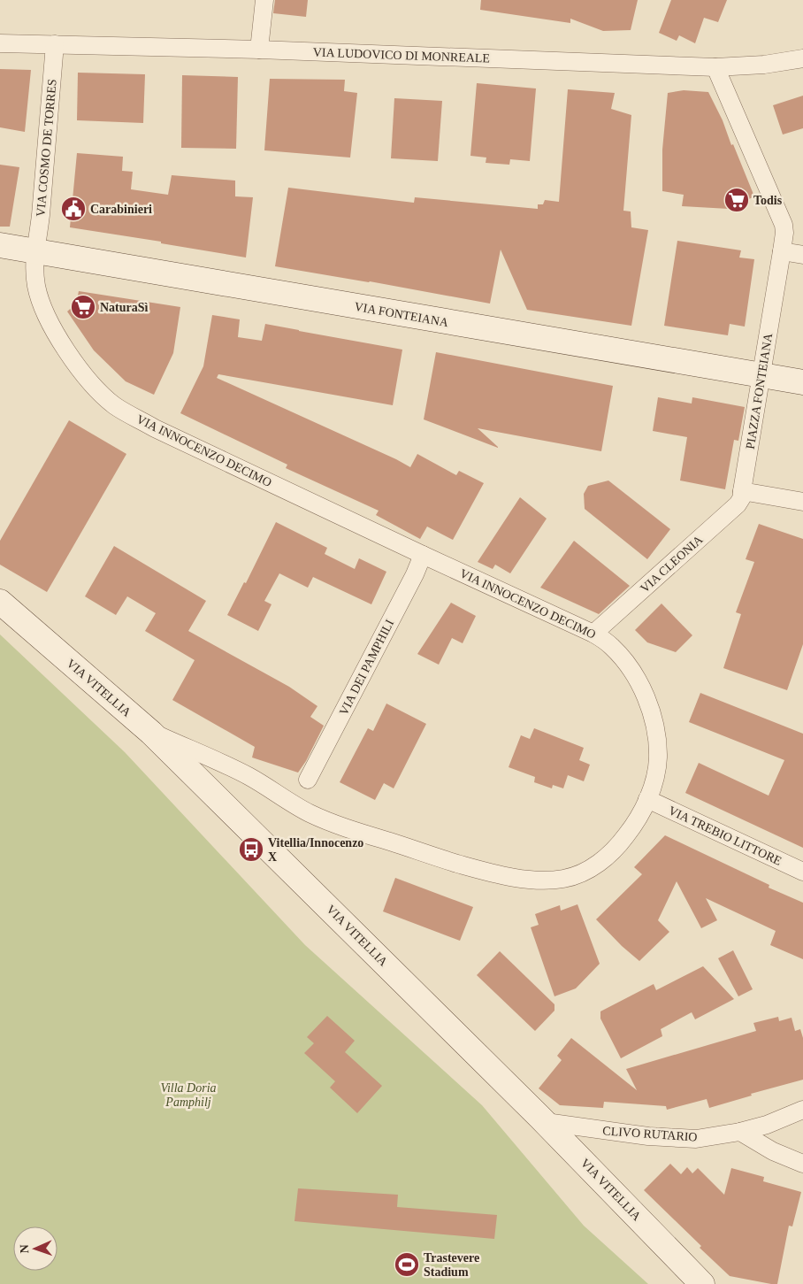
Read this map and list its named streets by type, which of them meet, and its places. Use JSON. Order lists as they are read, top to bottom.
{
  "streets": {
    "street": [
      "VIA LUDOVICO DI MONREALE",
      "VIA COSMO DE TORRES",
      "VIA FONTEIANA",
      "PIAZZA FONTEIANA",
      "VIA INNOCENZO DECIMO",
      "VIA CLEONIA",
      "VIA DEI PAMPHILI",
      "VIA VITELLIA",
      "VIA TREBIO LITTORE",
      "CLIVO RUTARIO"
    ]
  },
  "crossings": [
    ["VIA LUDOVICO DI MONREALE", "VIA COSMO DE TORRES"],
    ["VIA LUDOVICO DI MONREALE", "PIAZZA FONTEIANA"],
    ["VIA COSMO DE TORRES", "VIA FONTEIANA"],
    ["VIA COSMO DE TORRES", "VIA INNOCENZO DECIMO"],
    ["VIA FONTEIANA", "PIAZZA FONTEIANA"],
    ["VIA FONTEIANA", "VIA INNOCENZO DECIMO"],
    ["PIAZZA FONTEIANA", "VIA CLEONIA"],
    ["VIA INNOCENZO DECIMO", "VIA CLEONIA"],
    ["VIA INNOCENZO DECIMO", "VIA DEI PAMPHILI"],
    ["VIA INNOCENZO DECIMO", "VIA VITELLIA"],
    ["VIA INNOCENZO DECIMO", "VIA TREBIO LITTORE"],
    ["VIA VITELLIA", "CLIVO RUTARIO"]
  ],
  "parks": ["Villa Doria Pamphilj"],
  "places": {
    "supermarket": ["Todis", "NaturaSì"],
    "public building": ["Carabinieri"],
    "bus stop": ["Vitellia/Innocenzo X"],
    "sports": ["Trastevere Stadium"]
  },
  "north": "left"
}
